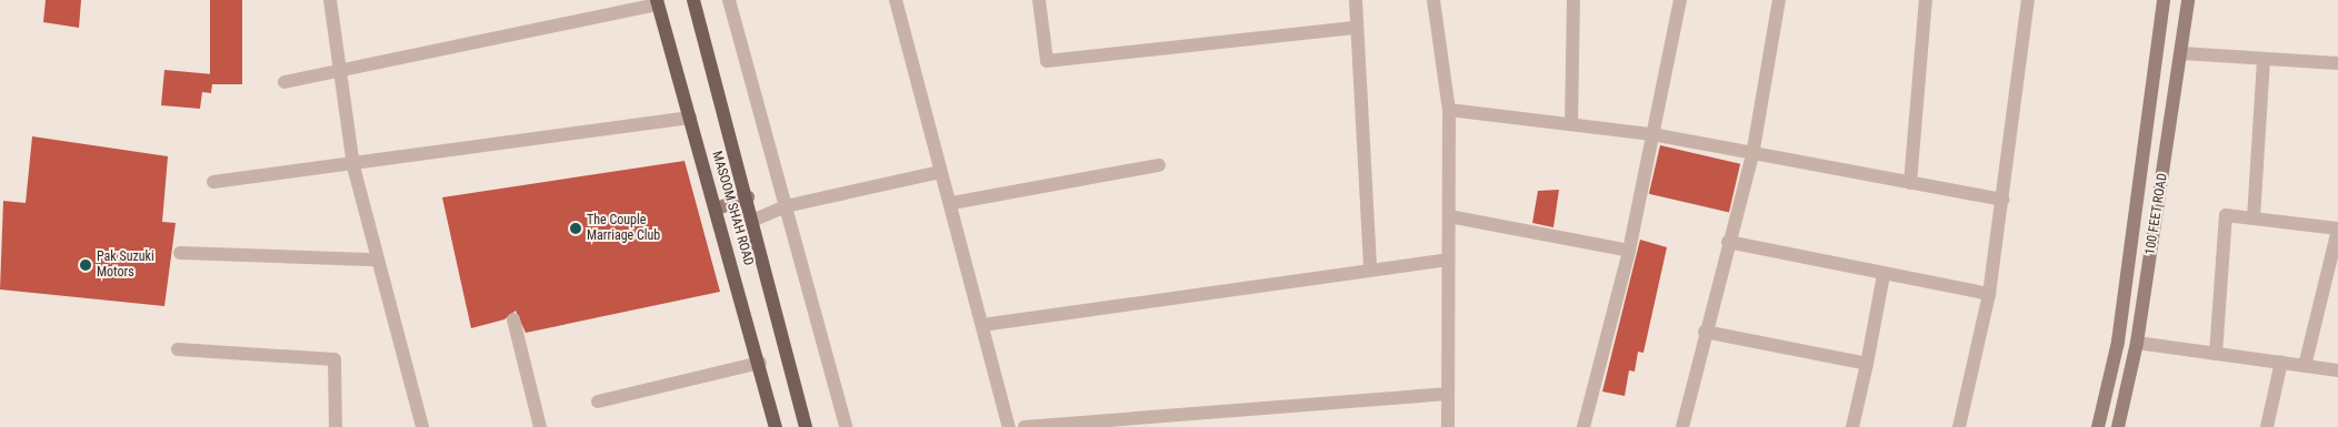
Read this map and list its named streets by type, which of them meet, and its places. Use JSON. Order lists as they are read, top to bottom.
{
  "streets": {
    "main road": ["MASOOM SHAH ROAD", "100 FEET ROAD"]
  },
  "places": ["The Couple Marriage Club", "Pak Suzuki Motors"]
}
